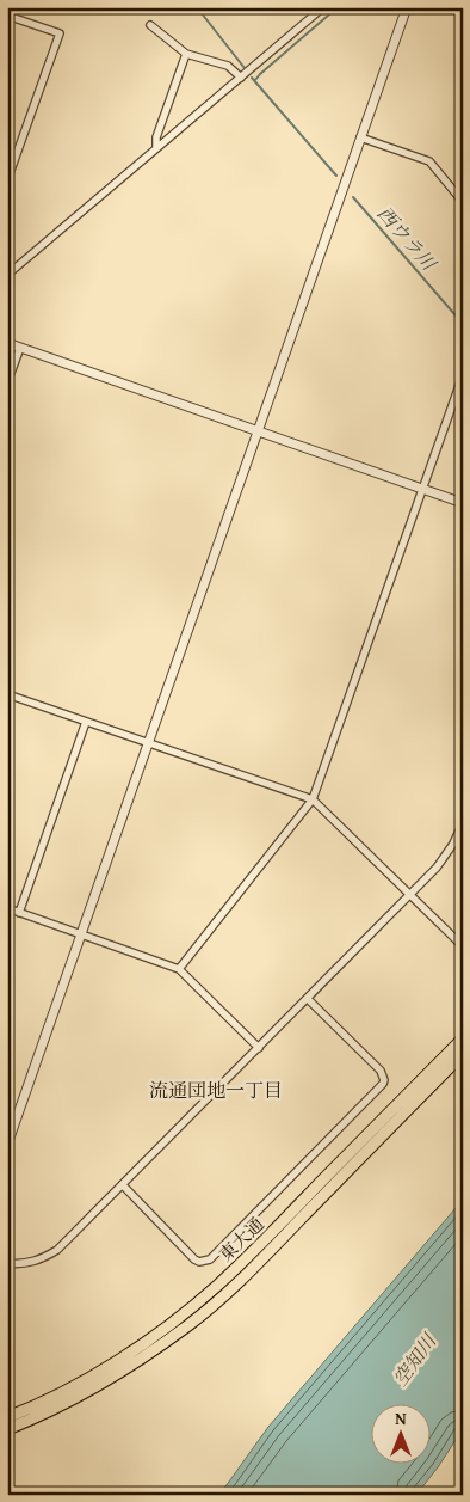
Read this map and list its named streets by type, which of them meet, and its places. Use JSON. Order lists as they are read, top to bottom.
{
  "streets": {
    "highway": ["東大通"]
  },
  "districts": ["流通団地一丁目"],
  "water": ["西ウラ川", "空知川"],
  "north": "top"
}
